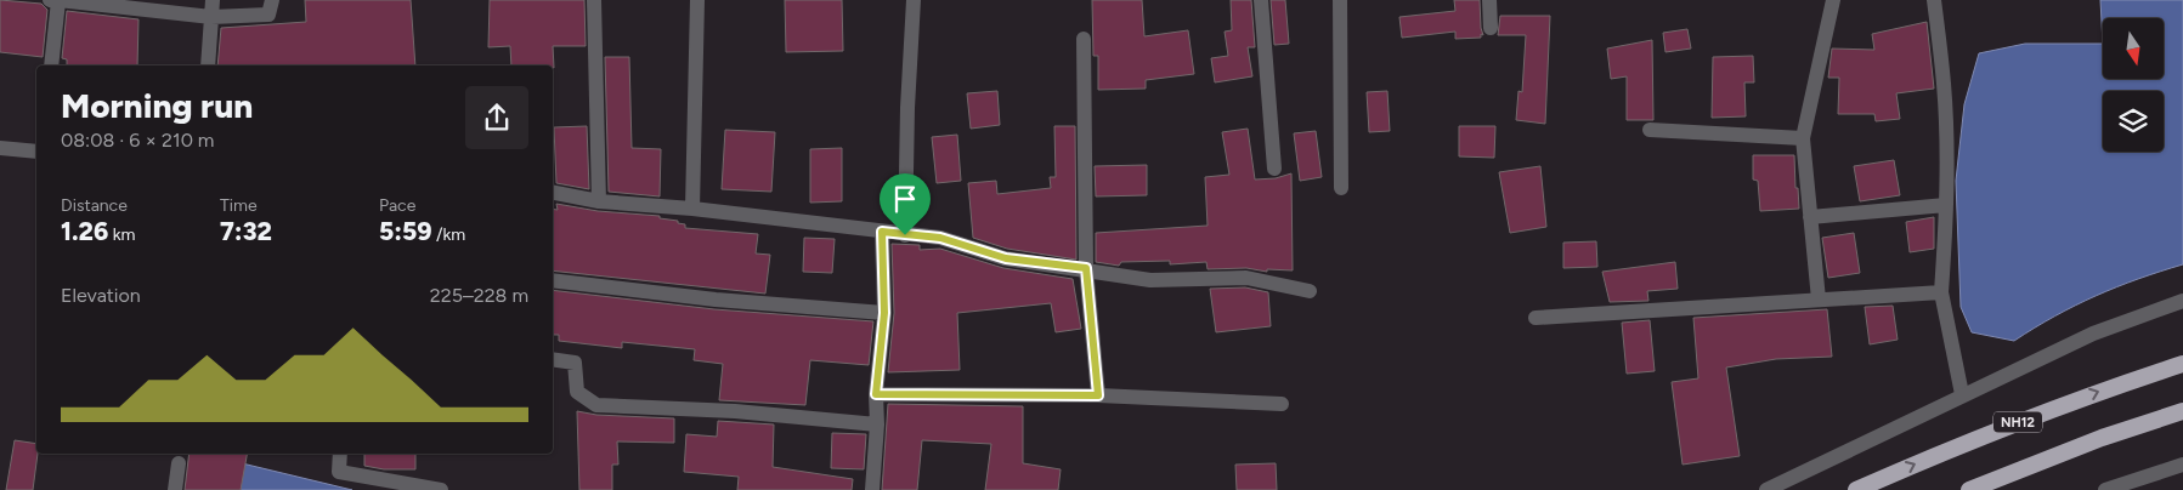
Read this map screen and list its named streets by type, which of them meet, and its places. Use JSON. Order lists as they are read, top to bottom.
{
  "streets": {
    "highway": ["NH12"]
  },
  "north": "bottom",
  "page": {
    "heading": ["Morning run", "08:08 · 6 × 210 m"],
    "stats": [
      ["Distance", "1.26 km"],
      ["Time", "7:32"],
      ["Pace", "5:59 /km"]
    ],
    "chart": ["Elevation", "225–228 m"]
  }
}
